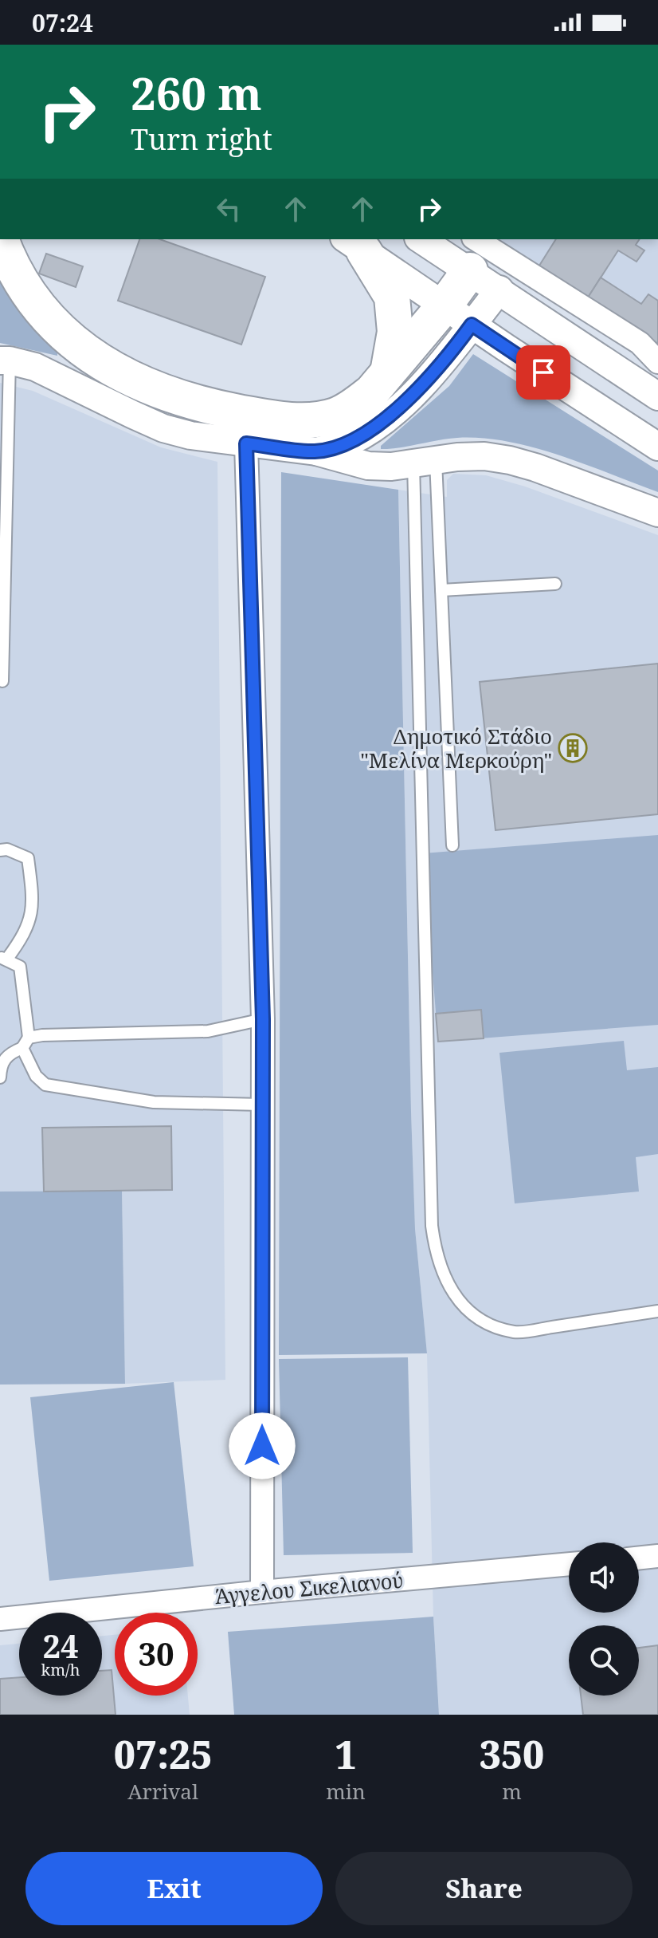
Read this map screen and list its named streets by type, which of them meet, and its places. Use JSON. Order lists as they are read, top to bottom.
{
  "streets": {
    "street": ["Άγγελου Σικελιανού"]
  },
  "places": {
    "building": ["Δημοτικό Στάδιο \"Μελίνα Μερκούρη\""]
  },
  "page": {
    "status": "07:24",
    "turn": ["260 m", "Turn right"],
    "speed": "24 km/h",
    "limit": "30",
    "eta": [
      "07:25",
      "Arrival",
      "1",
      "min",
      "350",
      "m"
    ],
    "buttons": ["Exit", "Share"]
  }
}
